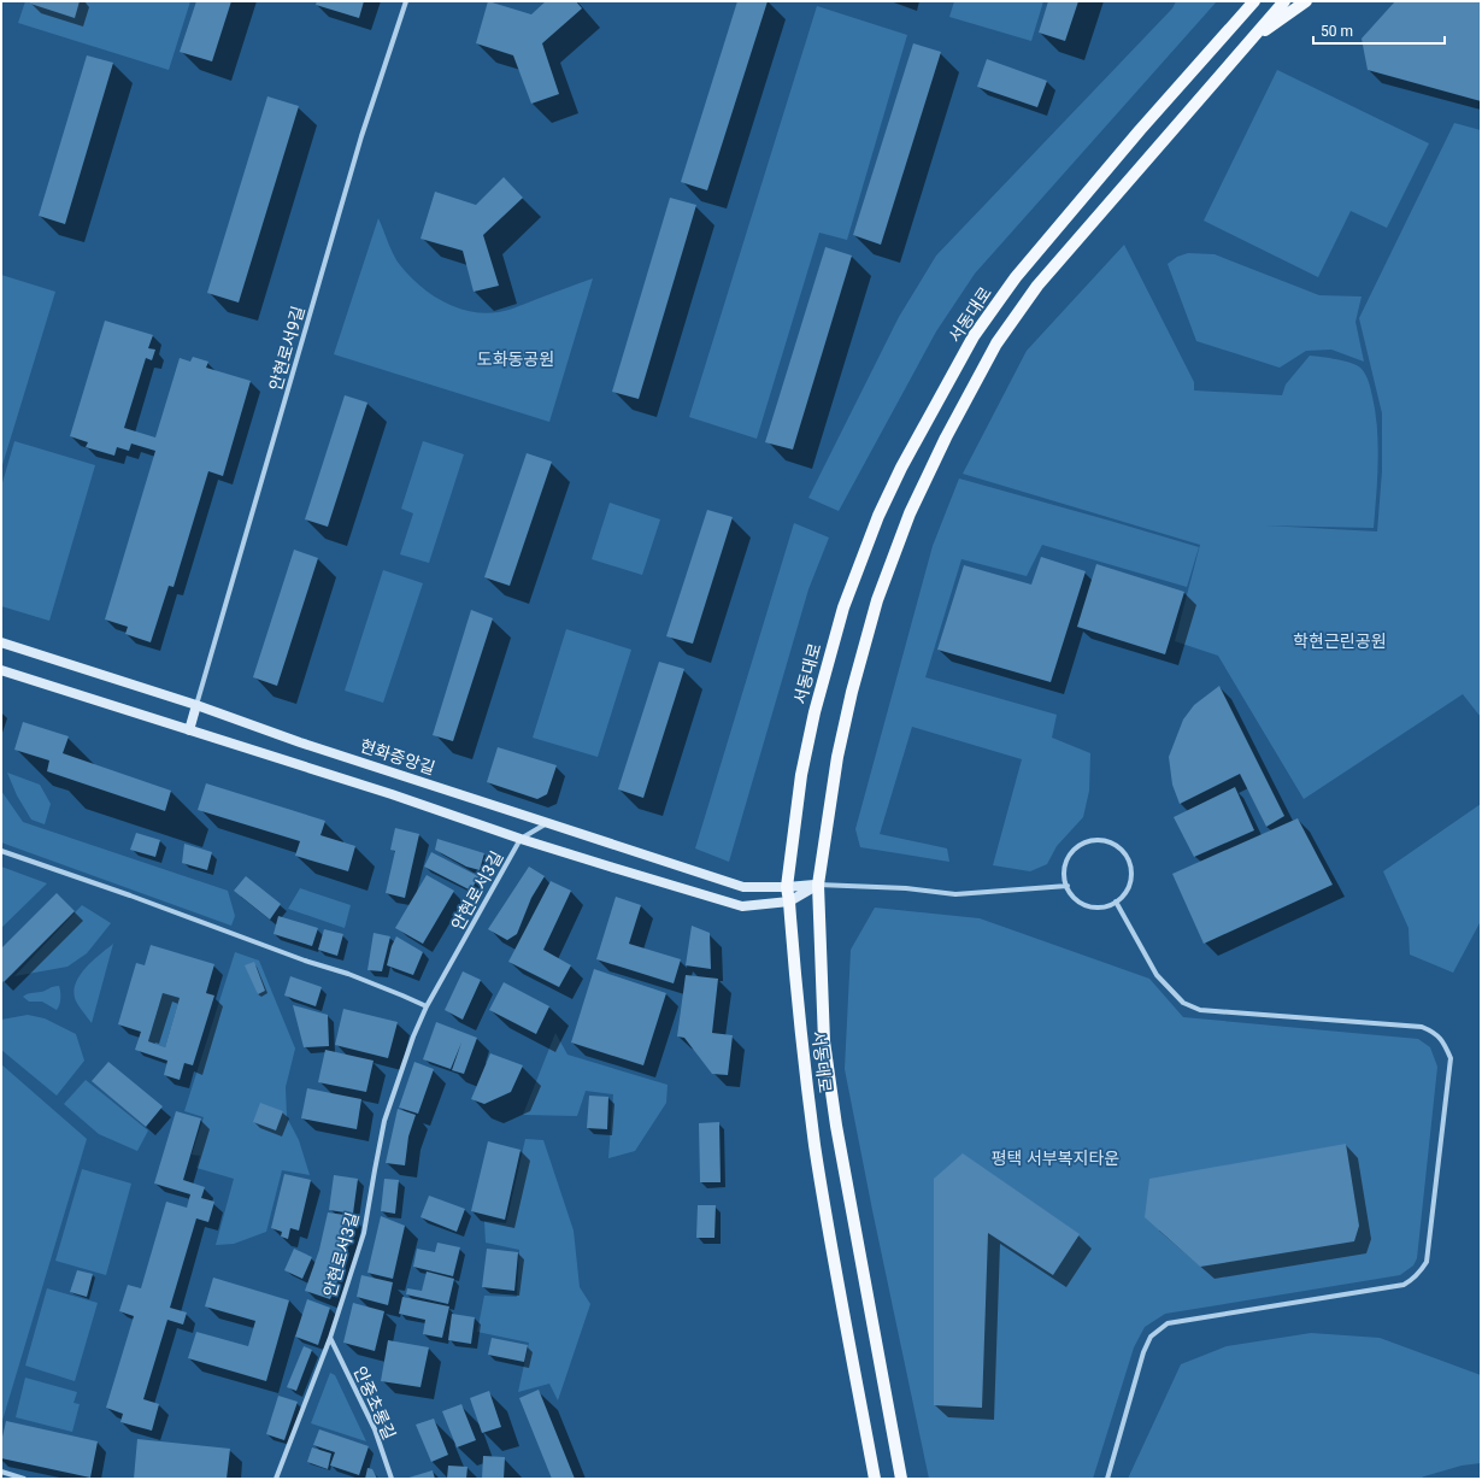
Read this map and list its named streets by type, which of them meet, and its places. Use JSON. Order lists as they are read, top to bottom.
{
  "streets": {
    "main road": ["서동대로"],
    "street": [
      "안현로서9길",
      "현화중앙길",
      "안현로서3길",
      "안중초롱길"
    ]
  },
  "crossings": [
    ["서동대로", "현화중앙길"],
    ["안현로서9길", "현화중앙길"],
    ["현화중앙길", "안현로서3길"],
    ["안현로서3길", "안중초롱길"]
  ],
  "parks": ["도화동공원", "학현근린공원", "평택 서부복지타운"],
  "scale_bar": "50 m"
}
